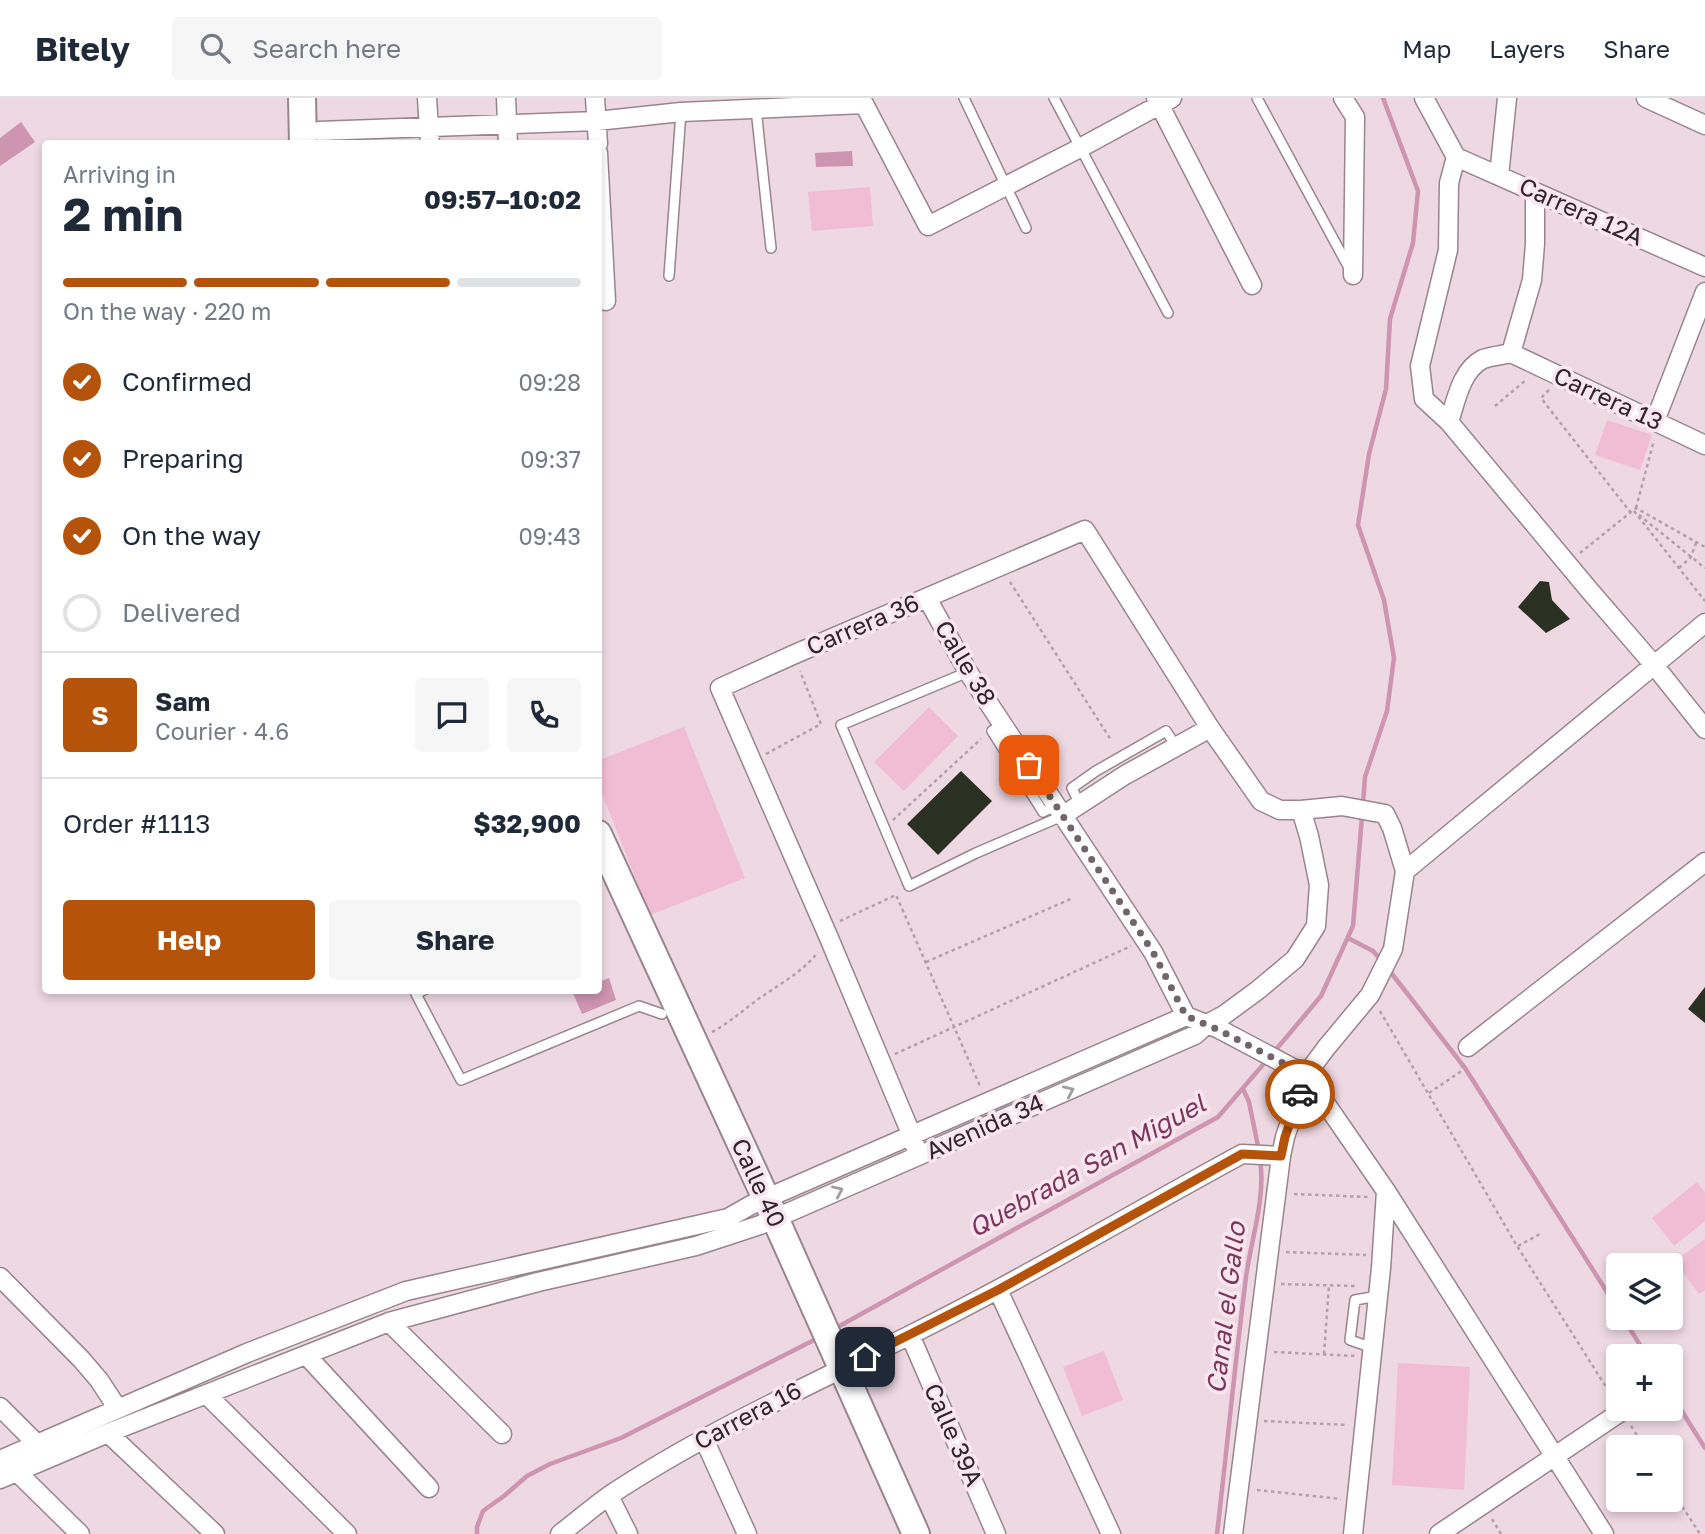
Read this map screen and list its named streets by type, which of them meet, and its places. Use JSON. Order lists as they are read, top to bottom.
{
  "streets": {
    "main road": ["Calle 40"],
    "street": [
      "Carrera 12A",
      "Carrera 13",
      "Carrera 36",
      "Calle 38",
      "Avenida 34",
      "Carrera 16",
      "Calle 39A"
    ]
  },
  "crossings": [
    ["Carrera 36", "Calle 38"],
    ["Calle 38", "Avenida 34"],
    ["Avenida 34", "Calle 40"],
    ["Calle 40", "Carrera 16"],
    ["Carrera 16", "Calle 39A"]
  ],
  "water": ["Quebrada San Miguel", "Canal el Gallo"],
  "page": {
    "header": "Bitely",
    "search": "Search here",
    "nav": ["Map", "Layers", "Share"],
    "heading": ["2 min", "Arriving in", "09:57–10:02"],
    "panel": [
      "Sam",
      "Courier · 4.6",
      "Order #1113",
      "$32,900"
    ],
    "bar": "On the way · 220 m",
    "list": [
      ["Confirmed", "09:28"],
      ["Preparing", "09:37"],
      ["On the way", "09:43"],
      "Delivered"
    ],
    "round": "S",
    "buttons": ["Help", "Share"],
    "map_buttons": ["+", "−"]
  }
}
